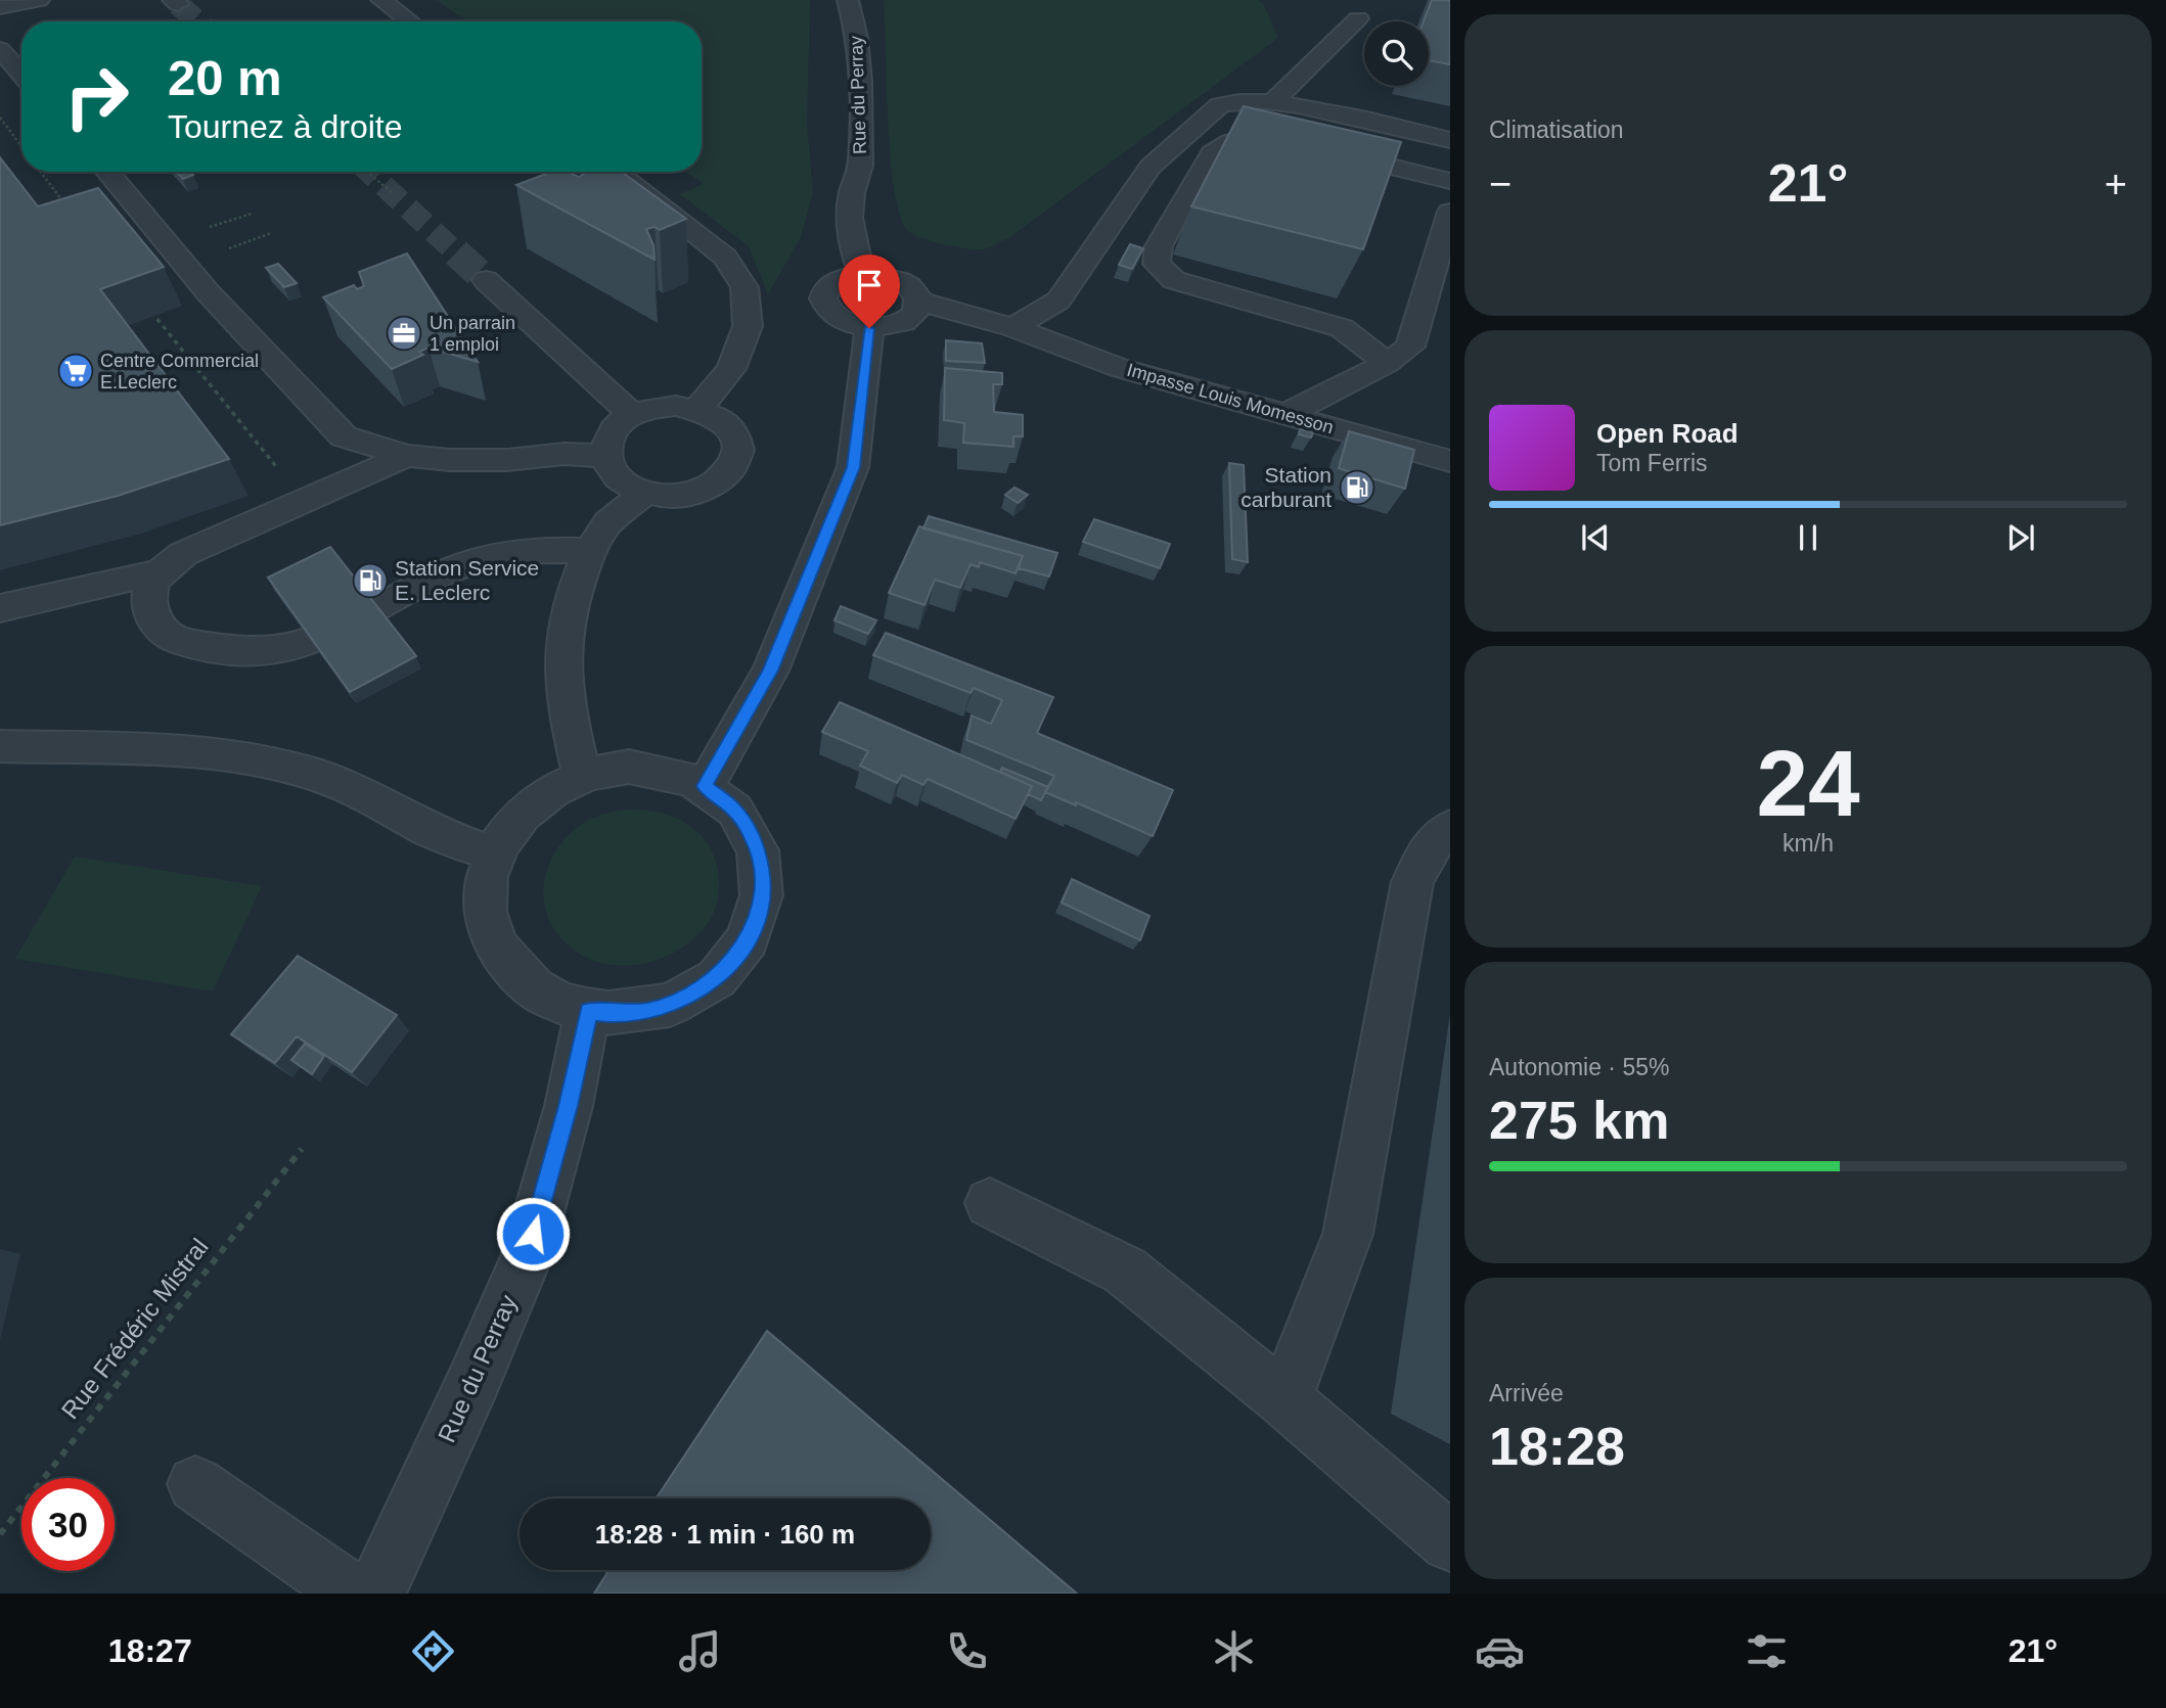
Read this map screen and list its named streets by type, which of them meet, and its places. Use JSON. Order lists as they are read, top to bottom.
{
  "streets": {
    "street": ["Rue du Perray", "Impasse Louis Momesson"],
    "path": ["Rue Frédéric Mistral"]
  },
  "crossings": [
    ["Rue du Perray", "Impasse Louis Momesson"]
  ],
  "places": {
    "office": ["Un parrain 1 emploi"],
    "supermarket": ["Centre Commercial E.Leclerc"],
    "fuel station": ["Station carburant", "Station Service E. Leclerc"]
  },
  "page": {
    "tile": [
      "Climatisation",
      ["24", "km/h"],
      ["Autonomie · 55%", "275 km"],
      ["Arrivée", "18:28"]
    ],
    "turn": ["20 m", "Tournez à droite"],
    "heat": ["−", "21°", "+"],
    "song": ["Open Road", "Tom Ferris"],
    "limit": "30",
    "trip": "18:28 · 1 min · 160 m",
    "tabs": ["18:27", "21°"]
  }
}
